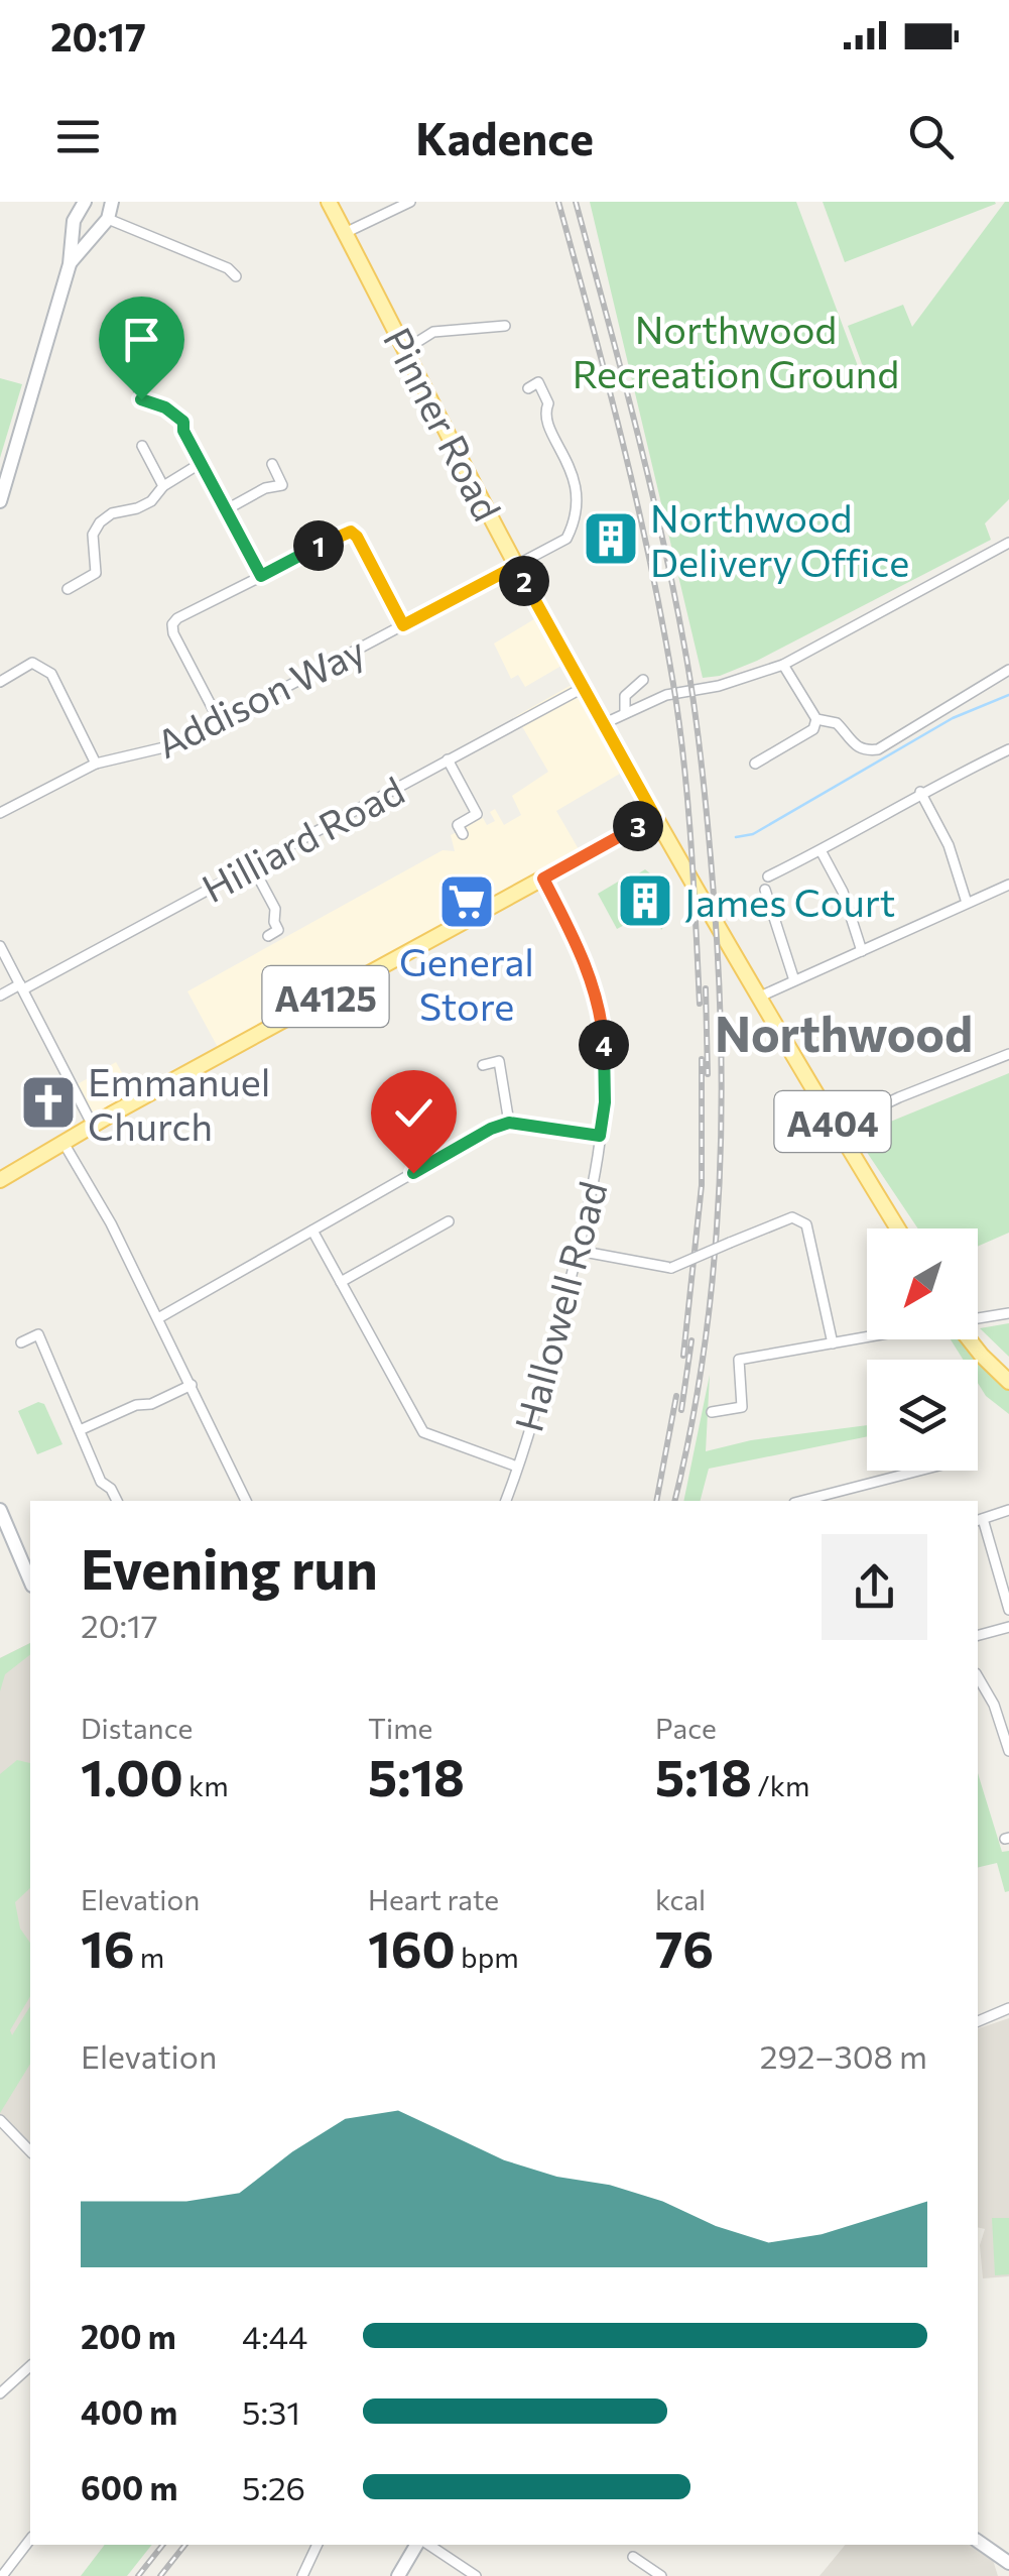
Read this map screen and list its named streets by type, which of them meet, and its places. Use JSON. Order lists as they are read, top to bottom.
{
  "streets": {
    "main road": ["Pinner Road", "A4125", "A404"],
    "street": ["Addison Way", "Hilliard Road", "Hallowell Road"]
  },
  "crossings": [
    ["Pinner Road", "Addison Way"],
    ["Pinner Road", "Hilliard Road"],
    ["Pinner Road", "A4125"],
    ["Pinner Road", "A404"],
    ["A4125", "Hallowell Road"]
  ],
  "districts": ["Northwood"],
  "parks": ["Northwood Recreation Ground"],
  "places": {
    "building": ["Northwood Delivery Office", "James Court"],
    "supermarket": ["General Store"],
    "church": ["Emmanuel Church"]
  },
  "north": "bottom left",
  "page": {
    "status": "20:17",
    "header": "Kadence",
    "pins": [
      "1",
      "2",
      "3",
      "4"
    ],
    "heading": ["Evening run", "20:17"],
    "stats": [
      ["Distance", "1.00 km"],
      ["Time", "5:18"],
      ["Pace", "5:18 /km"],
      ["Elevation", "16 m"],
      ["Heart rate", "160 bpm"],
      ["kcal", "76"]
    ],
    "chart": ["Elevation", "292–308 m"],
    "list": [
      {
        "name": "200 m",
        "note": "4:44"
      },
      {
        "name": "400 m",
        "note": "5:31"
      },
      {
        "name": "600 m",
        "note": "5:26"
      }
    ]
  }
}
